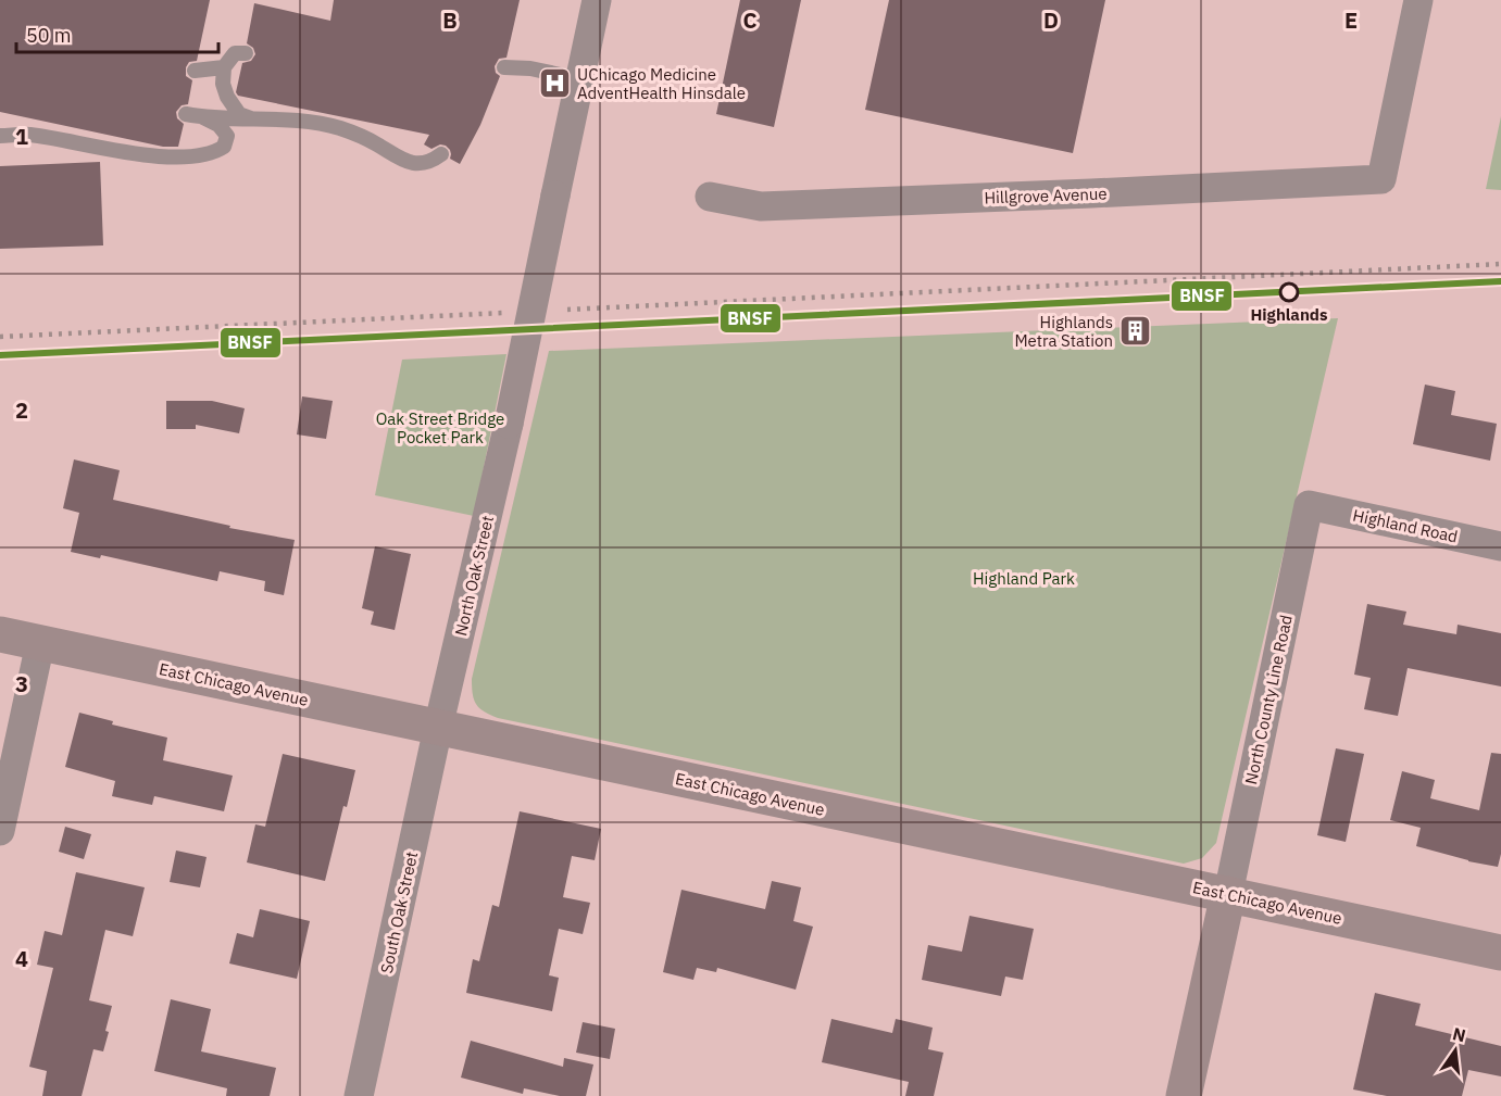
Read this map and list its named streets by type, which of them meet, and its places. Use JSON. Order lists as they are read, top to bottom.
{
  "streets": {
    "main road": ["East Chicago Avenue"],
    "street": [
      "Hillgrove Avenue",
      "Highland Road",
      "North Oak Street",
      "North County Line Road",
      "South Oak Street"
    ]
  },
  "crossings": [
    ["Highland Road", "North County Line Road"],
    ["North Oak Street", "East Chicago Avenue"],
    ["North Oak Street", "South Oak Street"],
    ["East Chicago Avenue", "North County Line Road"],
    ["East Chicago Avenue", "South Oak Street"]
  ],
  "parks": ["Oak Street Bridge Pocket Park", "Highland Park"],
  "places": {
    "hospital": ["UChicago Medicine AdventHealth Hinsdale"],
    "other": ["Highlands"],
    "building": ["Highlands Metra Station"]
  },
  "lines": ["transit line BNSF"],
  "scale_bar": "50 m",
  "north": "top",
  "grid": {
    "columns": [
      "B",
      "C",
      "D",
      "E"
    ],
    "rows": [
      "1",
      "2",
      "3",
      "4"
    ]
  }
}
